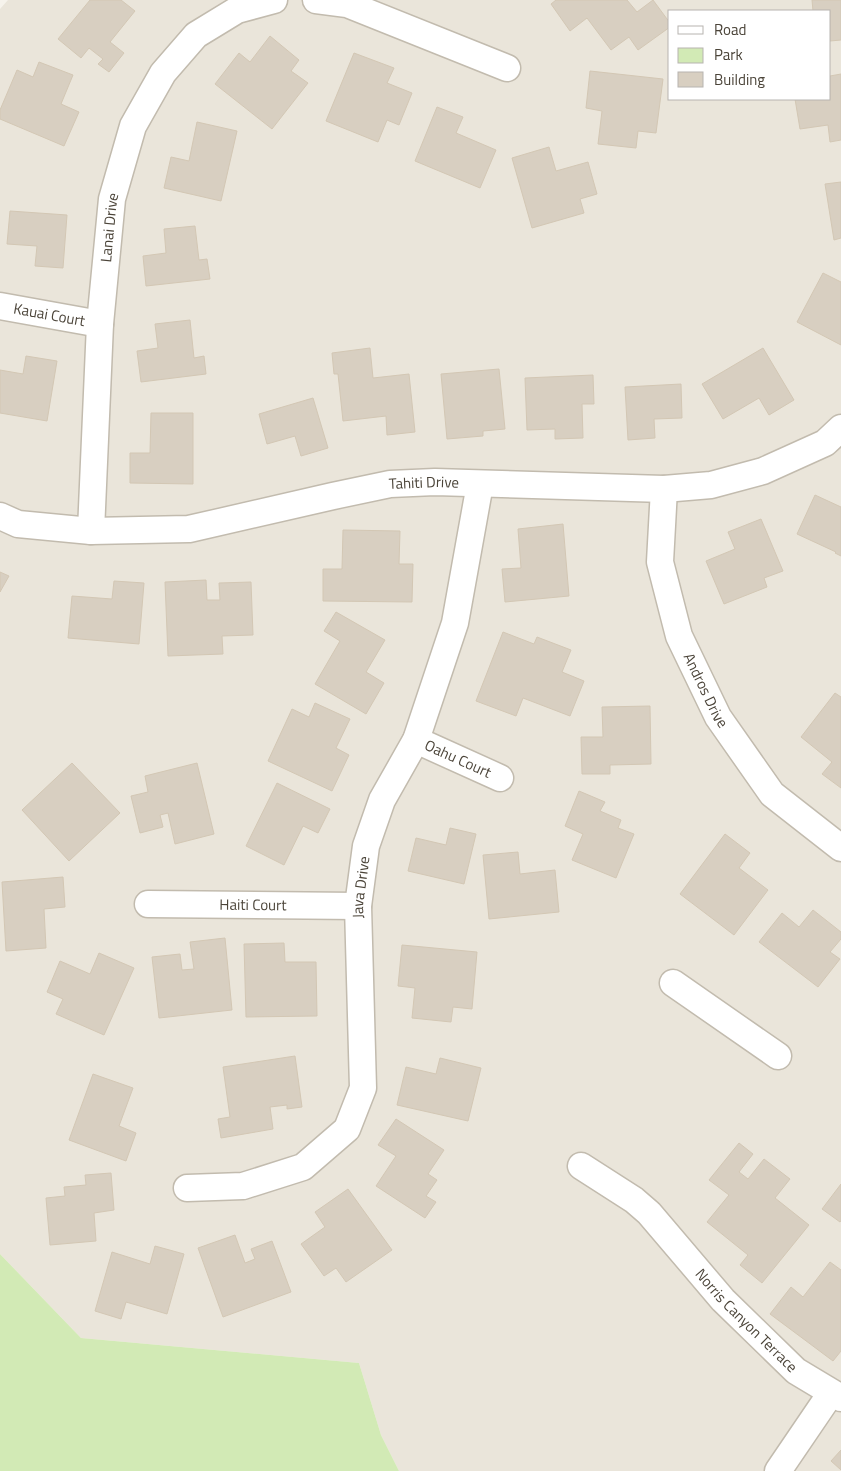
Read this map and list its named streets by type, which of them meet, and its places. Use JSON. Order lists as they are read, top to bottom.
{
  "streets": {
    "street": [
      "Lanai Drive",
      "Kauai Court",
      "Tahiti Drive",
      "Andros Drive",
      "Oahu Court",
      "Java Drive",
      "Haiti Court",
      "Norris Canyon Terrace"
    ]
  },
  "crossings": [
    ["Lanai Drive", "Kauai Court"],
    ["Lanai Drive", "Tahiti Drive"],
    ["Tahiti Drive", "Andros Drive"],
    ["Tahiti Drive", "Java Drive"],
    ["Oahu Court", "Java Drive"],
    ["Java Drive", "Haiti Court"]
  ],
  "legend": ["Road", "Park", "Building"]
}
